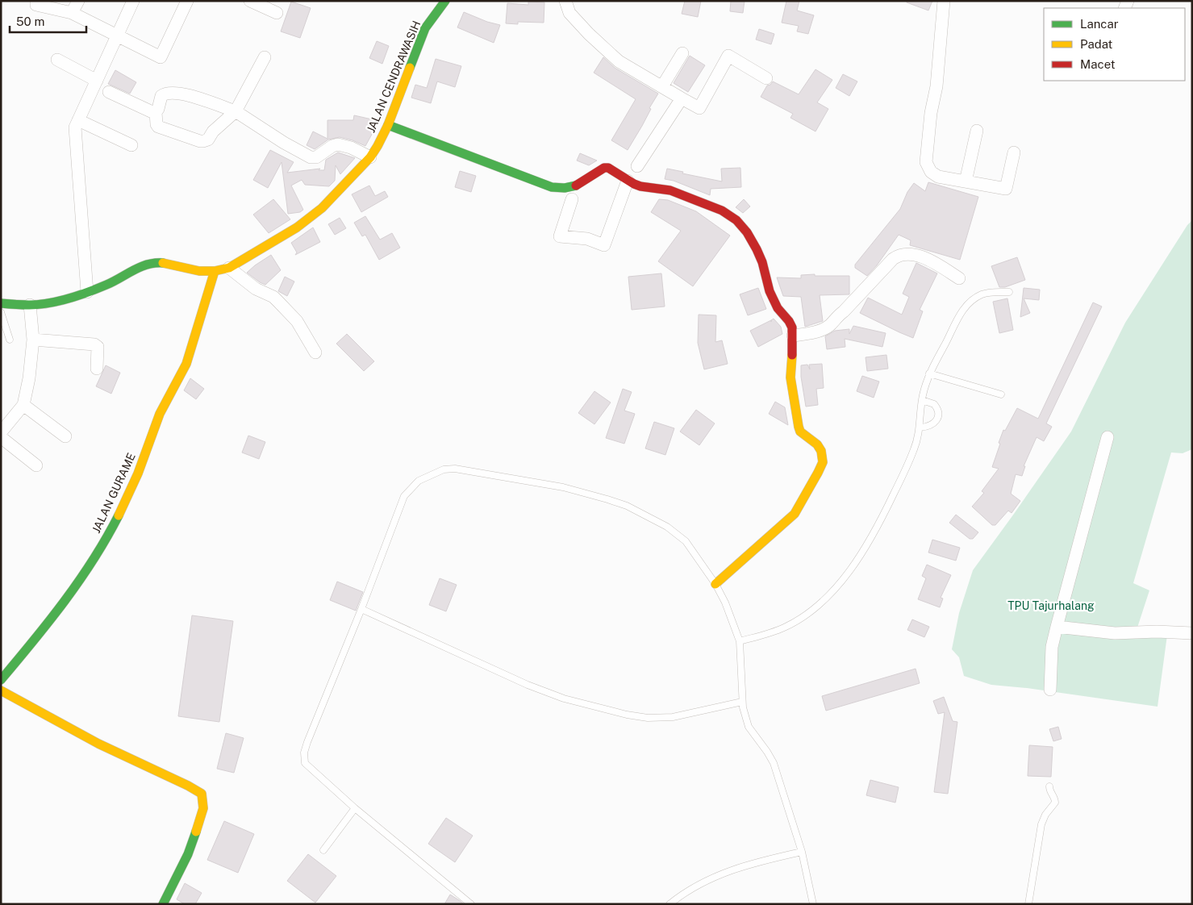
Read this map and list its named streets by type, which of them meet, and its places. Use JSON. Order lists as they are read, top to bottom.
{
  "streets": {
    "street": ["JALAN CENDRAWASIH", "JALAN GURAME"]
  },
  "crossings": [
    ["JALAN CENDRAWASIH", "JALAN GURAME"]
  ],
  "parks": ["TPU Tajurhalang"],
  "legend": ["Lancar", "Padat", "Macet"],
  "scale_bar": "50 m"
}
